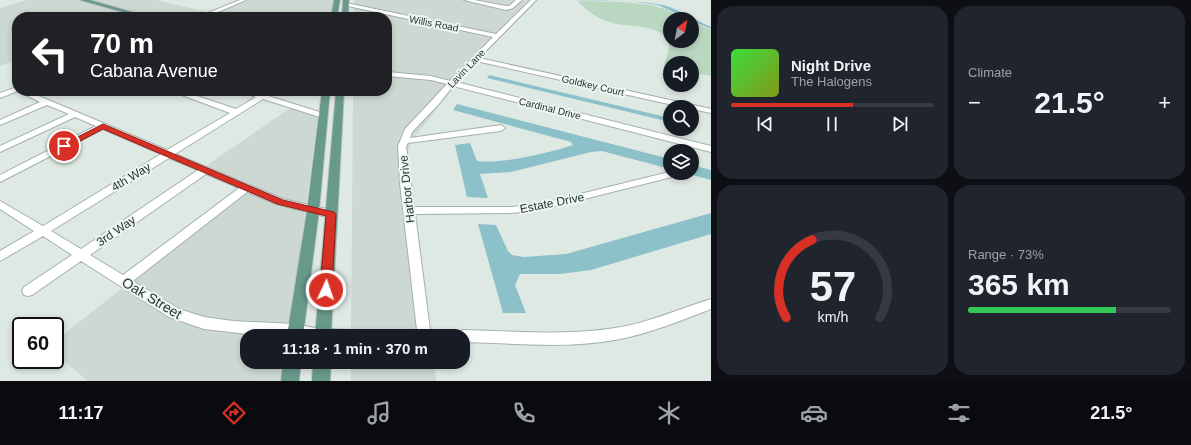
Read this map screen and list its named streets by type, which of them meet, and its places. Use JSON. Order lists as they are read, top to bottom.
{
  "streets": {
    "street": [
      "Willis Road",
      "Lavin Lane",
      "Goldkey Court",
      "Cardinal Drive",
      "4th Way",
      "Harbor Drive",
      "Estate Drive",
      "3rd Way",
      "Oak Street"
    ]
  },
  "crossings": [
    ["Willis Road", "Lavin Lane"],
    ["Lavin Lane", "Goldkey Court"],
    ["Lavin Lane", "Cardinal Drive"],
    ["Lavin Lane", "Harbor Drive"],
    ["4th Way", "Oak Street"],
    ["Harbor Drive", "Estate Drive"],
    ["3rd Way", "Oak Street"]
  ],
  "north": "top right",
  "page": {
    "tile": [
      "Climate",
      ["Range · 73%", "365 km"]
    ],
    "turn": ["70 m", "Cabana Avenue"],
    "song": ["Night Drive", "The Halogens"],
    "heat": ["−", "21.5°", "+"],
    "limit": "60",
    "trip": "11:18 · 1 min · 370 m",
    "tabs": ["11:17", "21.5°"],
    "gauge": ["57", "km/h"]
  }
}
